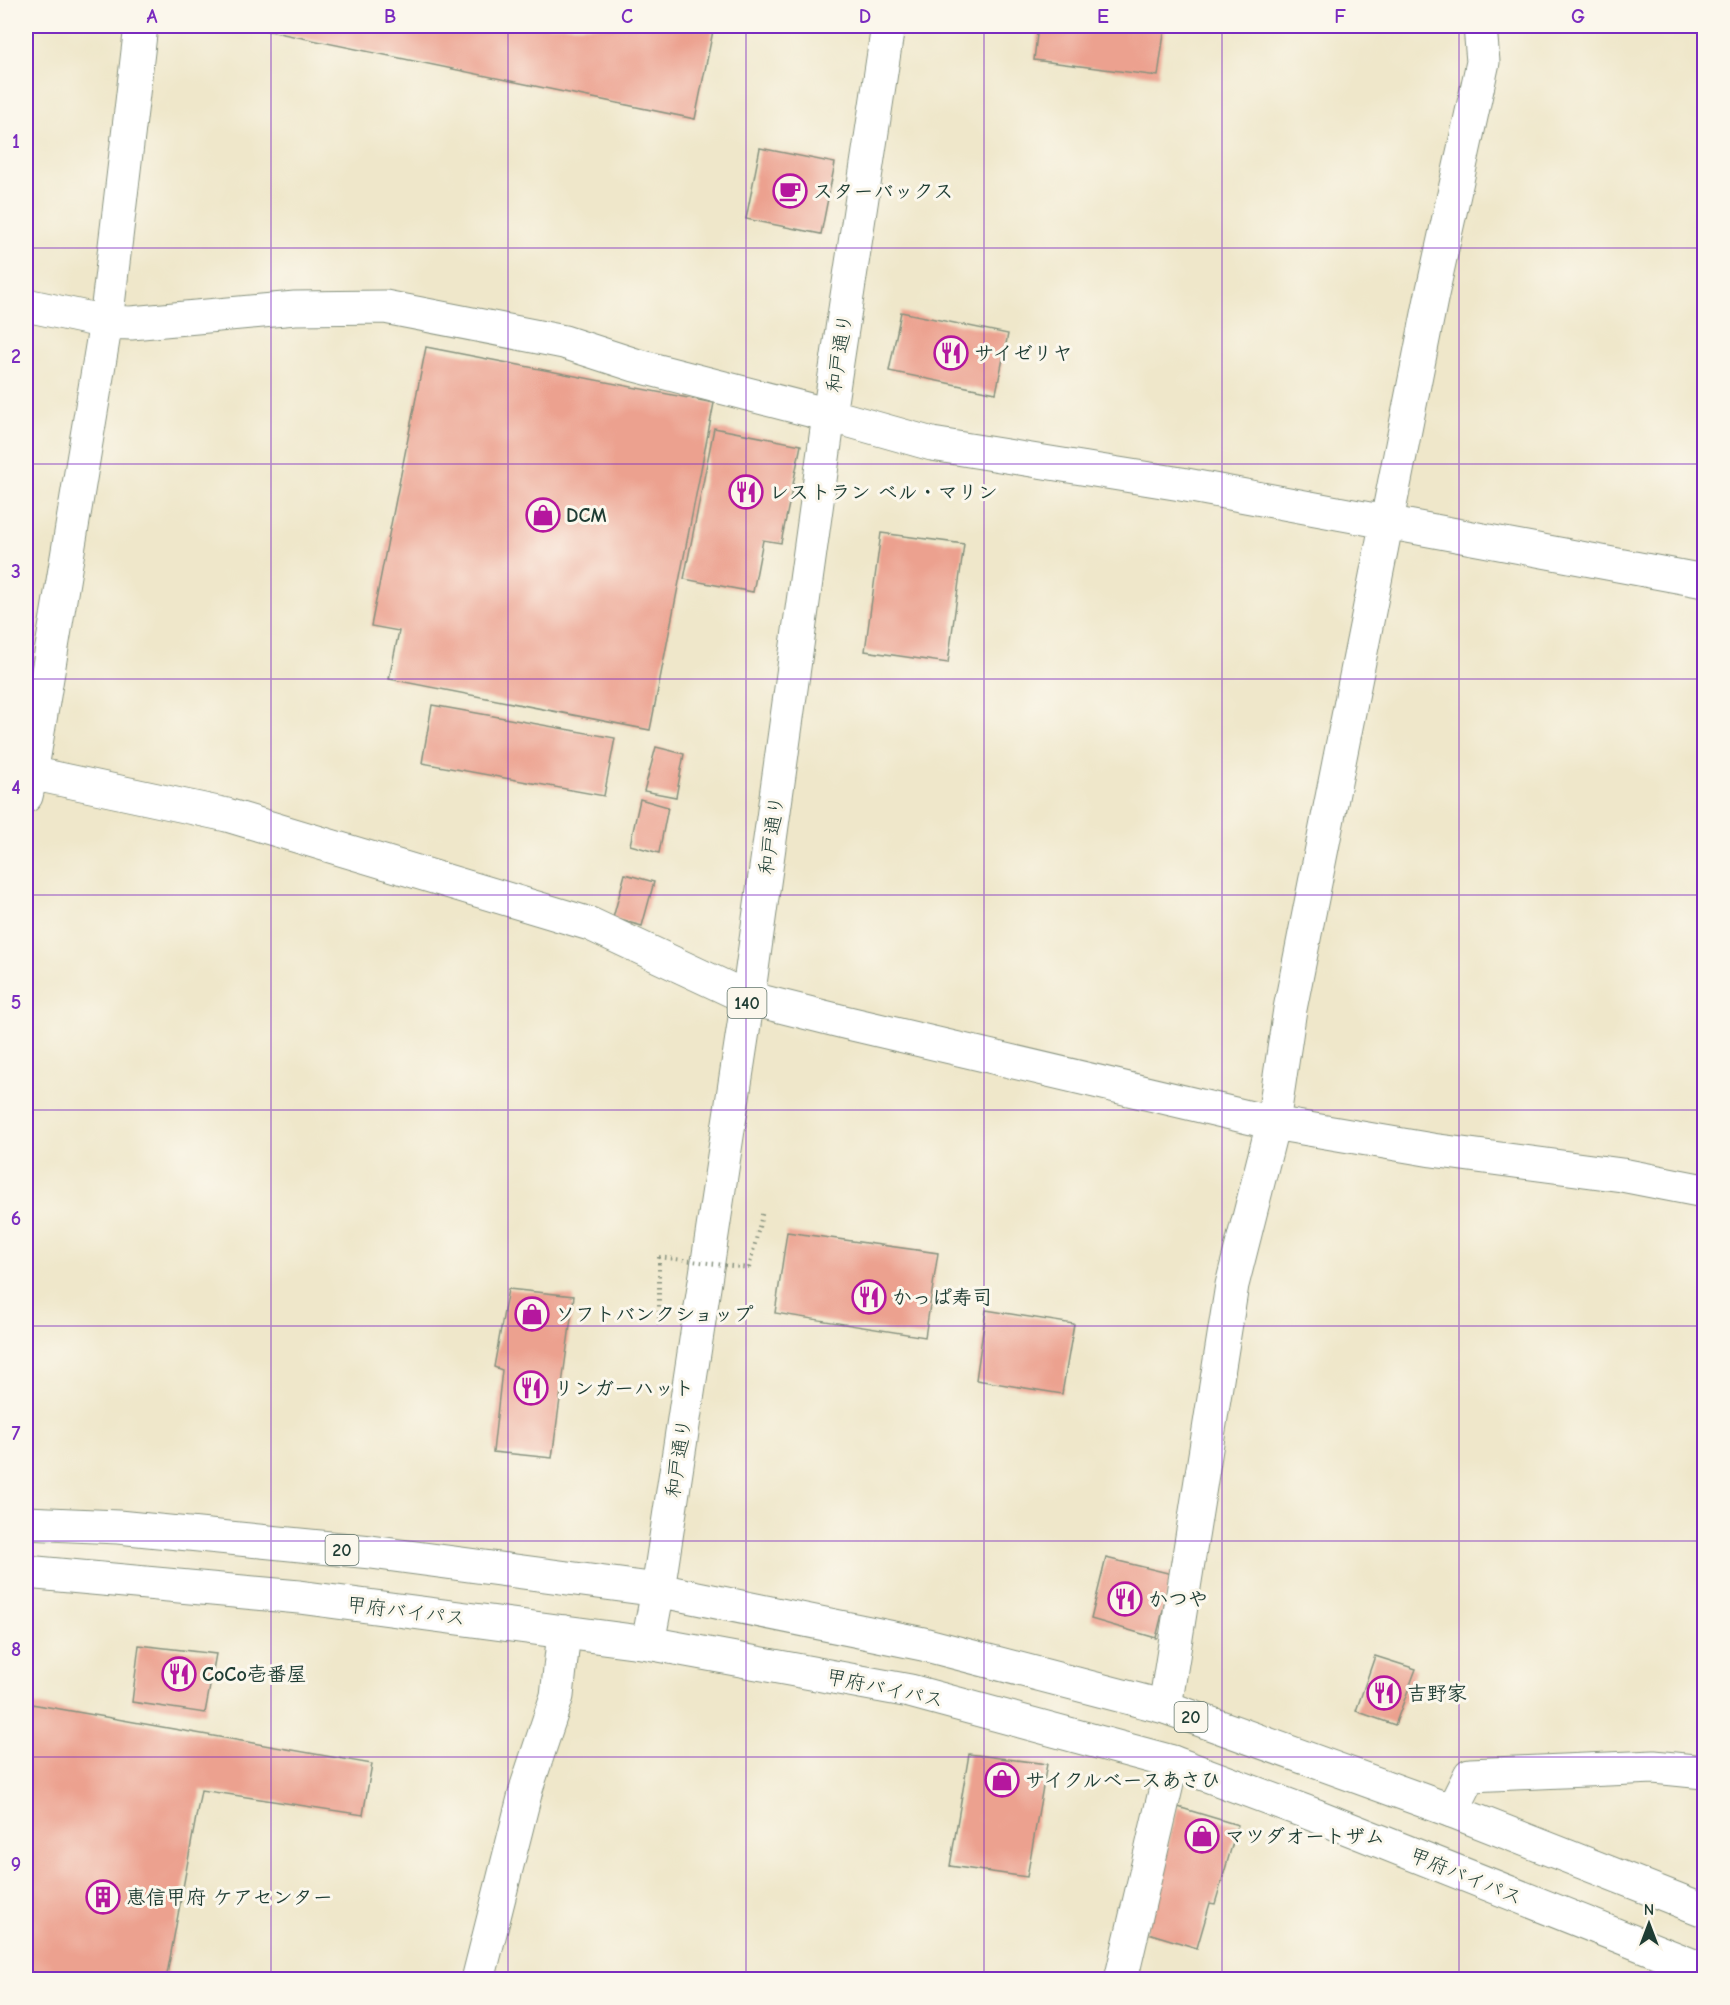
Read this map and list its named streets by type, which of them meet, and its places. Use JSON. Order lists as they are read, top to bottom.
{
  "streets": {
    "main road": [
      "和戸通り",
      "140",
      "20",
      "甲府バイパス"
    ]
  },
  "crossings": [
    ["和戸通り", "20"],
    ["和戸通り", "甲府バイパス"]
  ],
  "places": {
    "cafe": ["スターバックス"],
    "restaurant": [
      "サイゼリヤ",
      "レストラン ベル・マリン",
      "かっぱ寿司",
      "リンガーハット",
      "かつや",
      "CoCo壱番屋",
      "吉野家"
    ],
    "shop": [
      "DCM",
      "ソフトバンクショップ",
      "サイクルベースあさひ",
      "マツダオートザム"
    ],
    "building": ["恵信甲府 ケアセンター"]
  },
  "north": "top",
  "grid": {
    "columns": [
      "A",
      "B",
      "C",
      "D",
      "E",
      "F",
      "G"
    ],
    "rows": [
      "1",
      "2",
      "3",
      "4",
      "5",
      "6",
      "7",
      "8",
      "9"
    ]
  }
}
